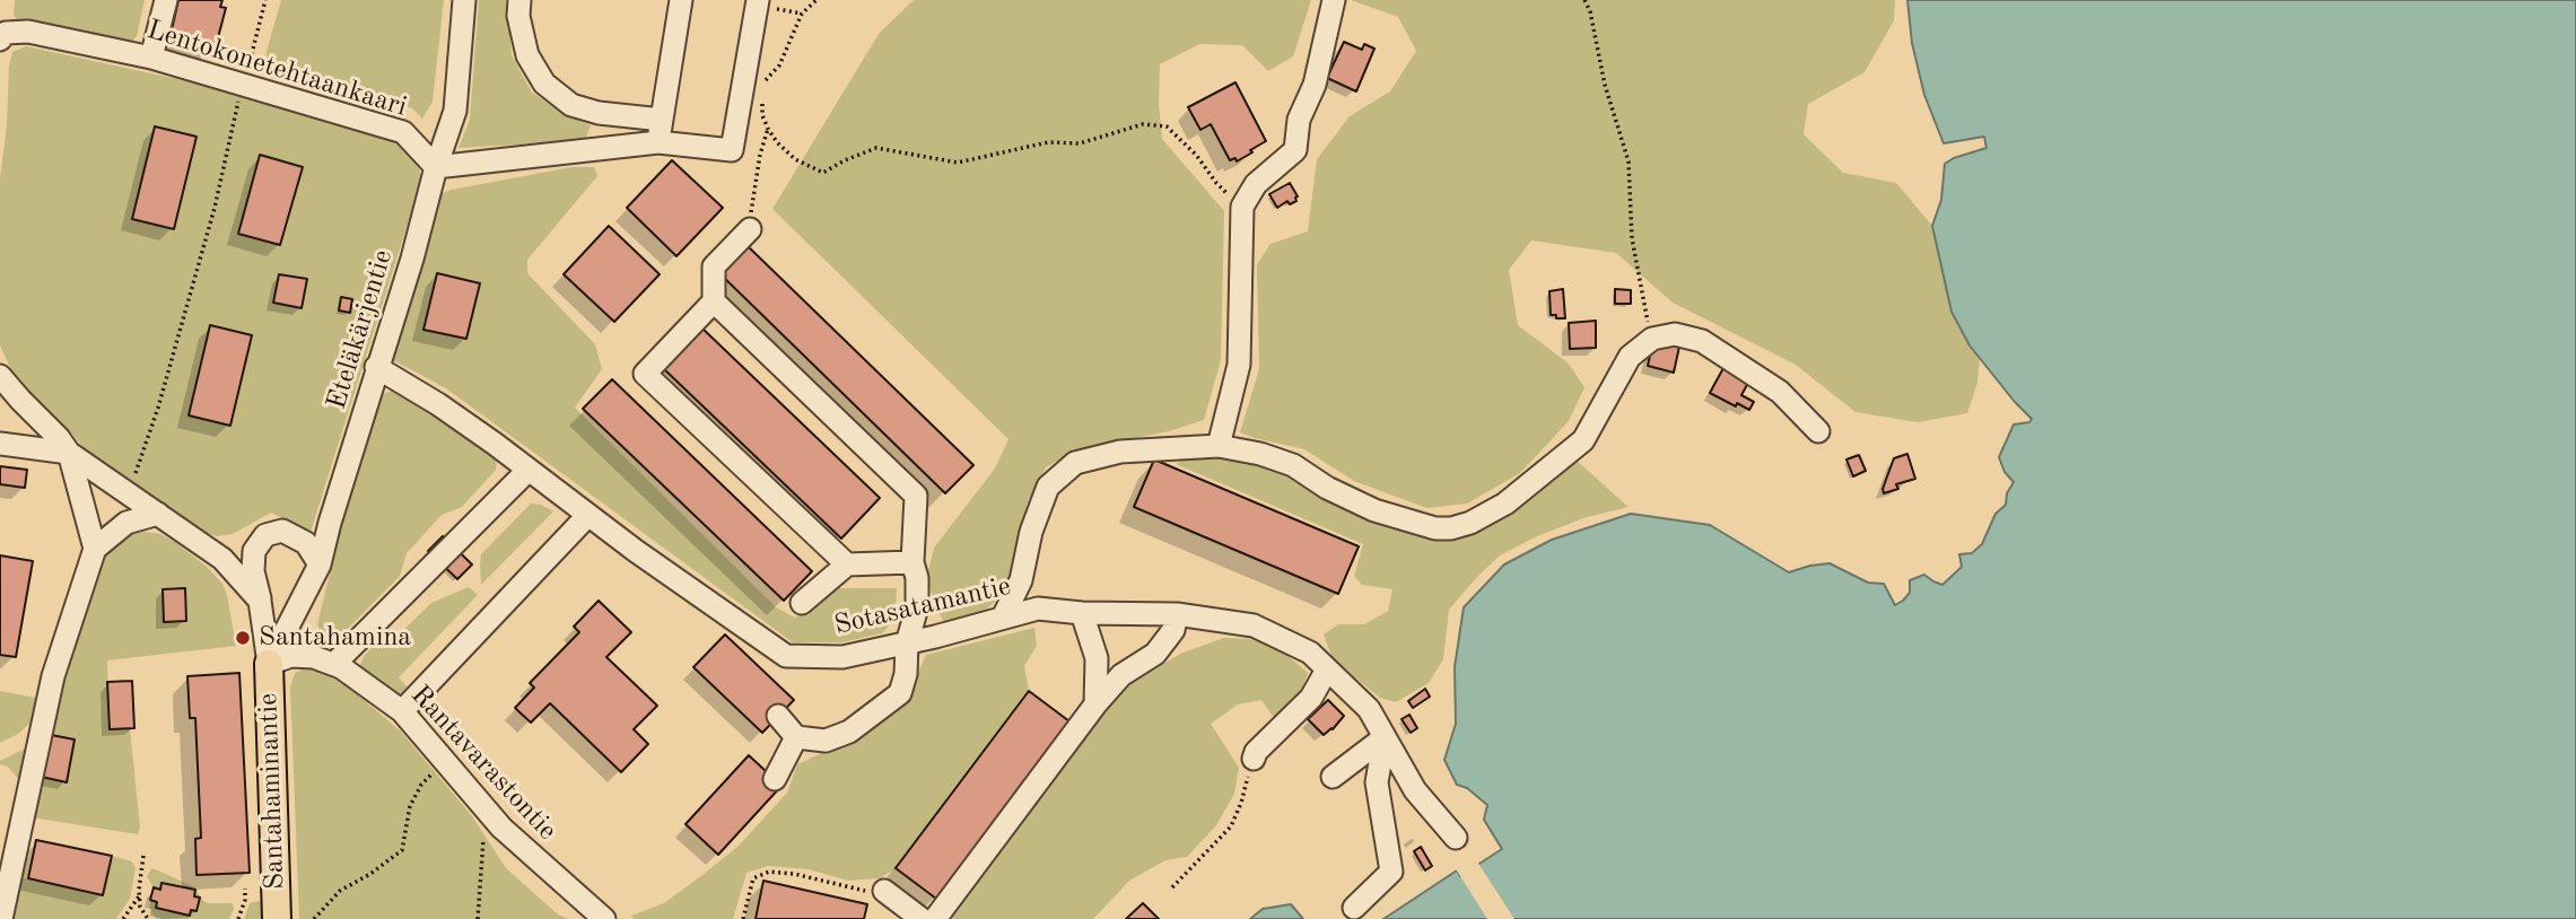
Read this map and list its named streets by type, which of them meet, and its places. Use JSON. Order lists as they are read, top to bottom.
{
  "streets": {
    "main road": ["Santahaminantie"],
    "street": [
      "Lentokonetehtaankaari",
      "Eteläkärjentie",
      "Sotasatamantie",
      "Rantavarastontie"
    ]
  },
  "crossings": [
    ["Lentokonetehtaankaari", "Eteläkärjentie"],
    ["Eteläkärjentie", "Sotasatamantie"],
    ["Eteläkärjentie", "Rantavarastontie"],
    ["Eteläkärjentie", "Santahaminantie"],
    ["Rantavarastontie", "Santahaminantie"]
  ],
  "places": ["Santahamina"]
}
